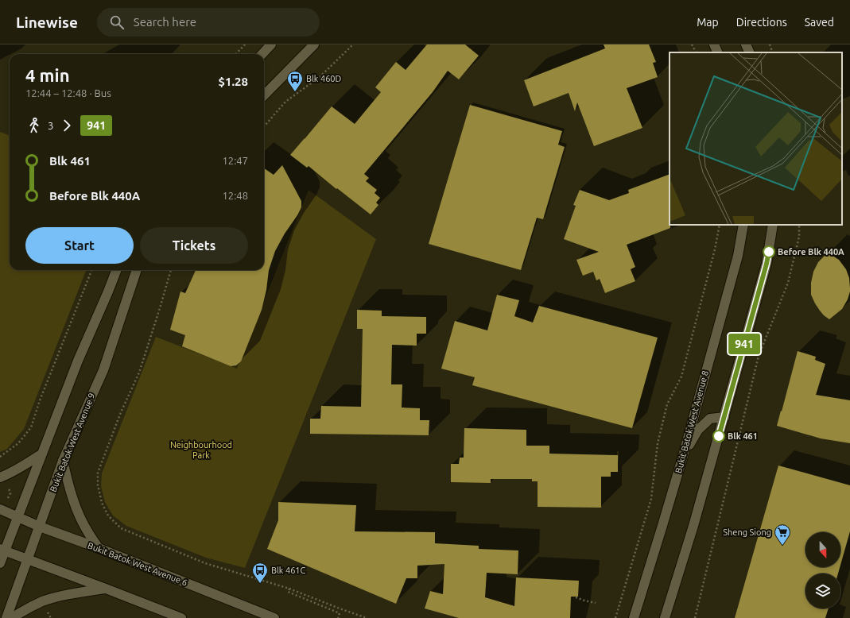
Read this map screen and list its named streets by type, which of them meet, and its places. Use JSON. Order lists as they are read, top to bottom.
{
  "streets": {
    "street": ["Bukit Batok West Avenue 8", "Bukit Batok West Avenue 9", "Bukit Batok West Avenue 6"]
  },
  "crossings": [
    ["Bukit Batok West Avenue 9", "Bukit Batok West Avenue 6"]
  ],
  "parks": ["Neighbourhood Park"],
  "places": {
    "bus stop": ["Blk 460D", "Blk 461C"],
    "other": ["Before Blk 440A", "Blk 461"],
    "supermarket": ["Sheng Siong"]
  },
  "lines": ["bus line 941"],
  "north": "bottom",
  "page": {
    "header": "Linewise",
    "search": "Search here",
    "nav": ["Map", "Directions", "Saved"],
    "on_map": "941",
    "heading": ["4 min", "12:44 – 12:48 · Bus", "$1.28"],
    "legs": ["3", "941"],
    "list": [
      {
        "name": "Blk 461",
        "value": "12:47"
      },
      {
        "name": "Before Blk 440A",
        "value": "12:48"
      }
    ],
    "buttons": ["Start", "Tickets"]
  }
}
